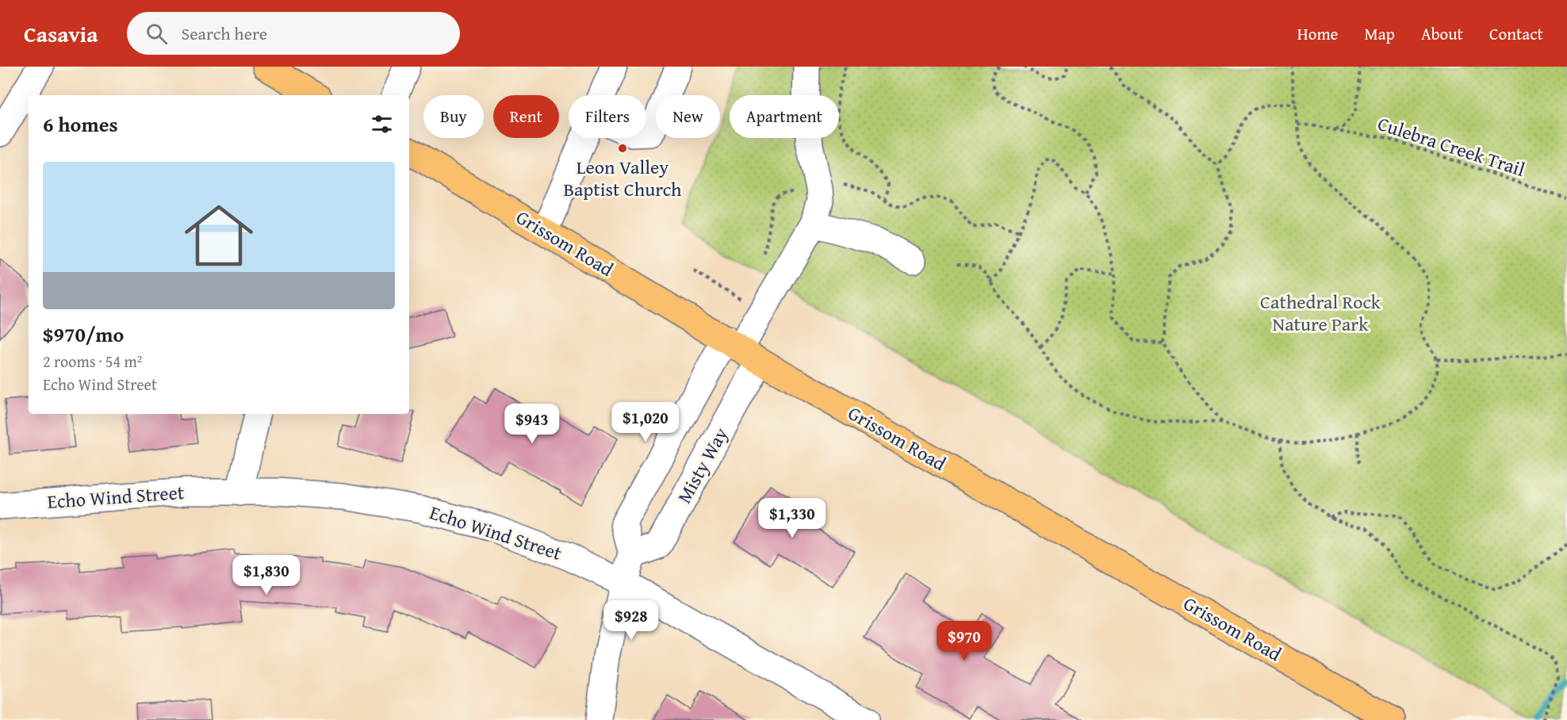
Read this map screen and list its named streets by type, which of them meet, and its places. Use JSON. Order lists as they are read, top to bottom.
{
  "streets": {
    "main road": ["Grissom Road"],
    "street": ["Misty Way", "Echo Wind Street"],
    "path": ["Culebra Creek Trail"]
  },
  "crossings": [
    ["Grissom Road", "Misty Way"]
  ],
  "parks": ["Cathedral Rock Nature Park"],
  "places": ["Leon Valley Baptist Church"],
  "page": {
    "header": "Casavia",
    "search": "Search here",
    "nav": [
      "Home",
      "Map",
      "About",
      "Contact"
    ],
    "chip": [
      "Buy",
      "Rent",
      "Filters",
      "New",
      "Apartment"
    ],
    "heading": "6 homes",
    "list": [
      {
        "name": "$970/mo",
        "note": "2 rooms · 54 m² · Echo Wind Street"
      }
    ],
    "price": [
      "$1,020",
      "$943",
      "$1,330",
      "$1,830",
      "$928",
      "$970"
    ]
  }
}
